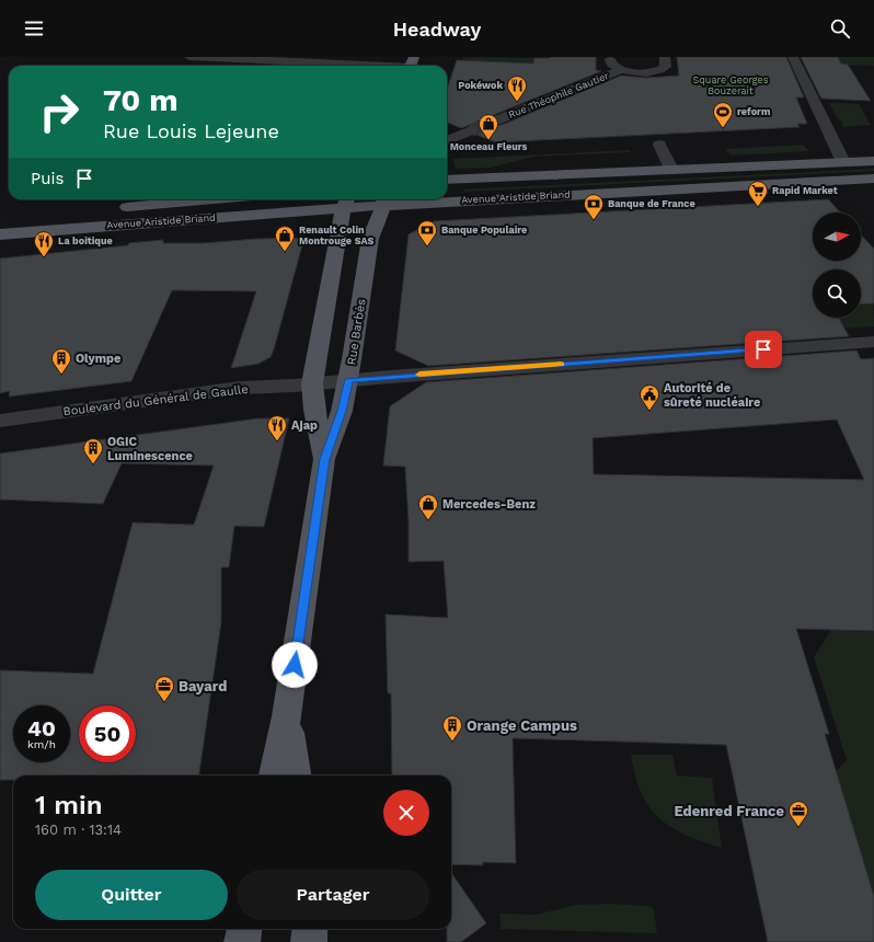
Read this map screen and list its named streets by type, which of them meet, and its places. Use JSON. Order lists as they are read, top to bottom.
{
  "streets": {
    "main road": ["Avenue Aristide Briand", "Rue Barbès"],
    "street": ["Rue Théophile Gautier", "Boulevard du Général de Gaulle"]
  },
  "crossings": [
    ["Avenue Aristide Briand", "Rue Barbès"],
    ["Rue Barbès", "Boulevard du Général de Gaulle"]
  ],
  "parks": ["Square Georges Bouzerait"],
  "places": {
    "restaurant": ["Pokéwok", "La boitique", "Ajap"],
    "sports": ["reform"],
    "shop": ["Monceau Fleurs", "Renault Colin Montrouge SAS", "Mercedes-Benz"],
    "supermarket": ["Rapid Market"],
    "bank": ["Banque de France", "Banque Populaire"],
    "building": ["Olympe", "OGIC Luminescence", "Orange Campus"],
    "public building": ["Autorité de sûreté nucléaire"],
    "office": ["Bayard", "Edenred France"]
  },
  "north": "right",
  "page": {
    "header": "Headway",
    "turn": ["70 m", "Rue Louis Lejeune"],
    "then": "Puis",
    "speed": "40 km/h",
    "limit": "50",
    "heading": ["1 min", "160 m · 13:14"],
    "buttons": ["Quitter", "Partager"]
  }
}
